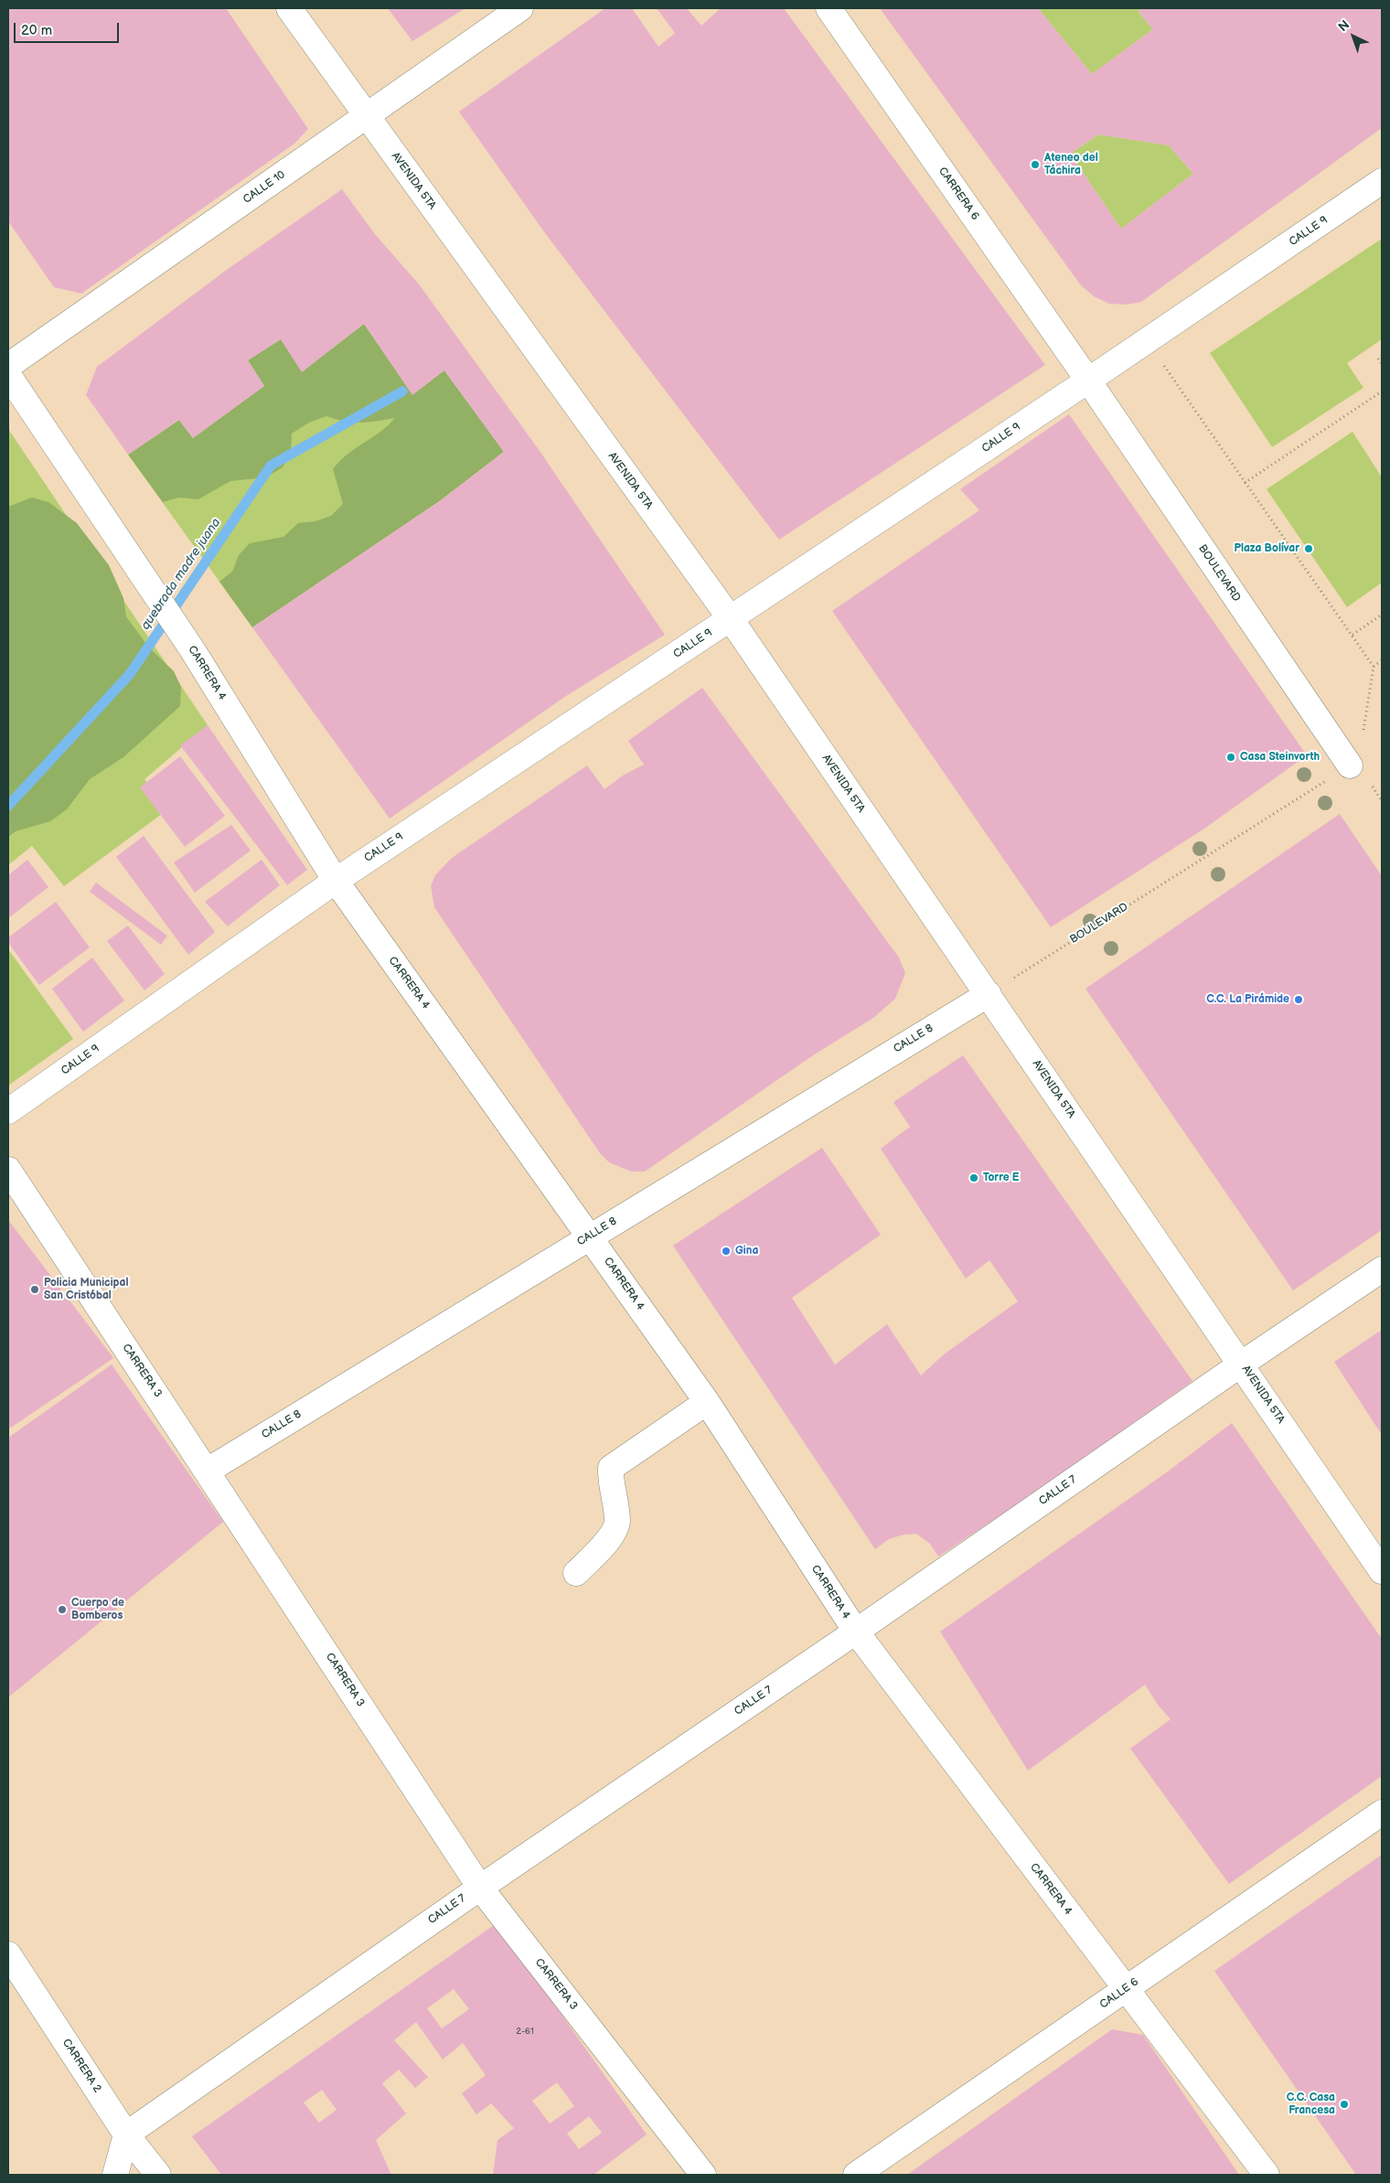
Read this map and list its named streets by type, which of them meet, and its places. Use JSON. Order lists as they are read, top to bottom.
{
  "streets": {
    "street": [
      "AVENIDA 5TA",
      "CALLE 10",
      "CARRERA 6",
      "CALLE 9",
      "BOULEVARD",
      "CARRERA 4",
      "CALLE 8",
      "CARRERA 3",
      "CALLE 7",
      "CALLE 6",
      "CARRERA 2"
    ]
  },
  "crossings": [
    ["AVENIDA 5TA", "CALLE 10"],
    ["AVENIDA 5TA", "CALLE 9"],
    ["AVENIDA 5TA", "BOULEVARD"],
    ["AVENIDA 5TA", "CALLE 8"],
    ["AVENIDA 5TA", "CALLE 7"],
    ["CARRERA 6", "CALLE 9"],
    ["CARRERA 6", "BOULEVARD"],
    ["CALLE 9", "BOULEVARD"],
    ["CALLE 9", "CARRERA 4"],
    ["BOULEVARD", "CALLE 8"],
    ["CARRERA 4", "CALLE 8"],
    ["CARRERA 4", "CALLE 7"],
    ["CARRERA 4", "CALLE 6"],
    ["CALLE 8", "CARRERA 3"],
    ["CARRERA 3", "CALLE 7"],
    ["CALLE 7", "CARRERA 2"]
  ],
  "water": ["quebrada madre juana"],
  "places": [
    "Ateneo del Táchira",
    "Plaza Bolívar",
    "Casa Steinvorth",
    "C.C. La Pirámide",
    "Torre E",
    "Gina",
    "Policia Municipal San Cristóbal",
    "Cuerpo de Bomberos",
    "C.C. Casa Francesa"
  ],
  "house_numbers": ["2-61"],
  "scale_bar": "20 m",
  "north": "top left"
}
